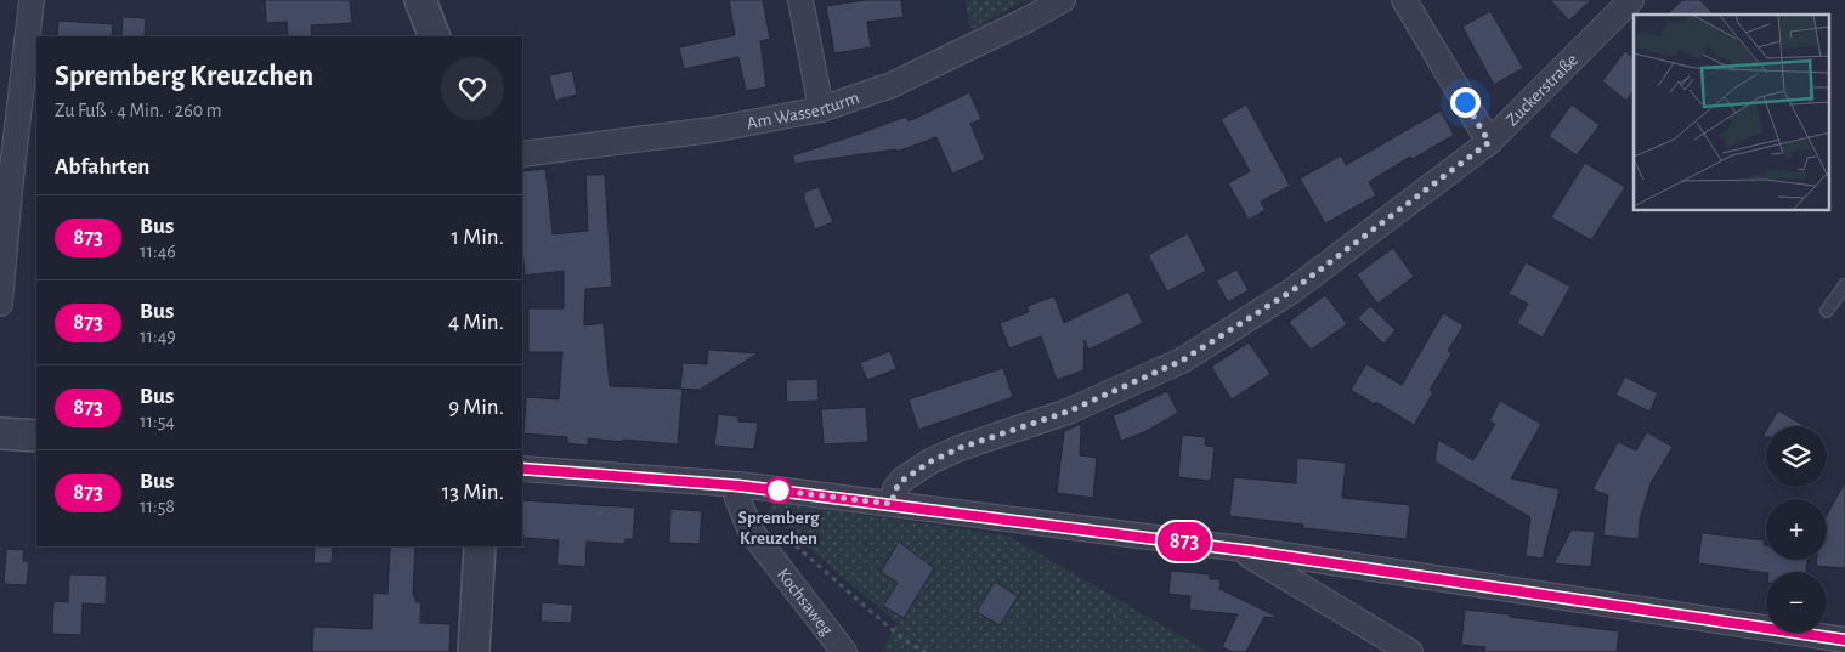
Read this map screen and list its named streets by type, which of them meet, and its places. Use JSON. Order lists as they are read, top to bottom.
{
  "streets": {
    "street": ["Zuckerstraße", "Am Wasserturm", "Kochsaweg"]
  },
  "places": ["Spremberg Kreuzchen"],
  "lines": ["bus line 873"],
  "page": {
    "on_map": "873",
    "heading": [
      ["Spremberg Kreuzchen", "Zu Fuß · 4 Min. · 260 m"],
      "Abfahrten"
    ],
    "list": [
      {
        "mark": "873",
        "name": "Bus",
        "note": "11:46",
        "value": "1 Min."
      },
      {
        "mark": "873",
        "name": "Bus",
        "note": "11:49",
        "value": "4 Min."
      },
      {
        "mark": "873",
        "name": "Bus",
        "note": "11:54",
        "value": "9 Min."
      },
      {
        "mark": "873",
        "name": "Bus",
        "note": "11:58",
        "value": "13 Min."
      }
    ],
    "map_buttons": ["+", "−"]
  }
}
